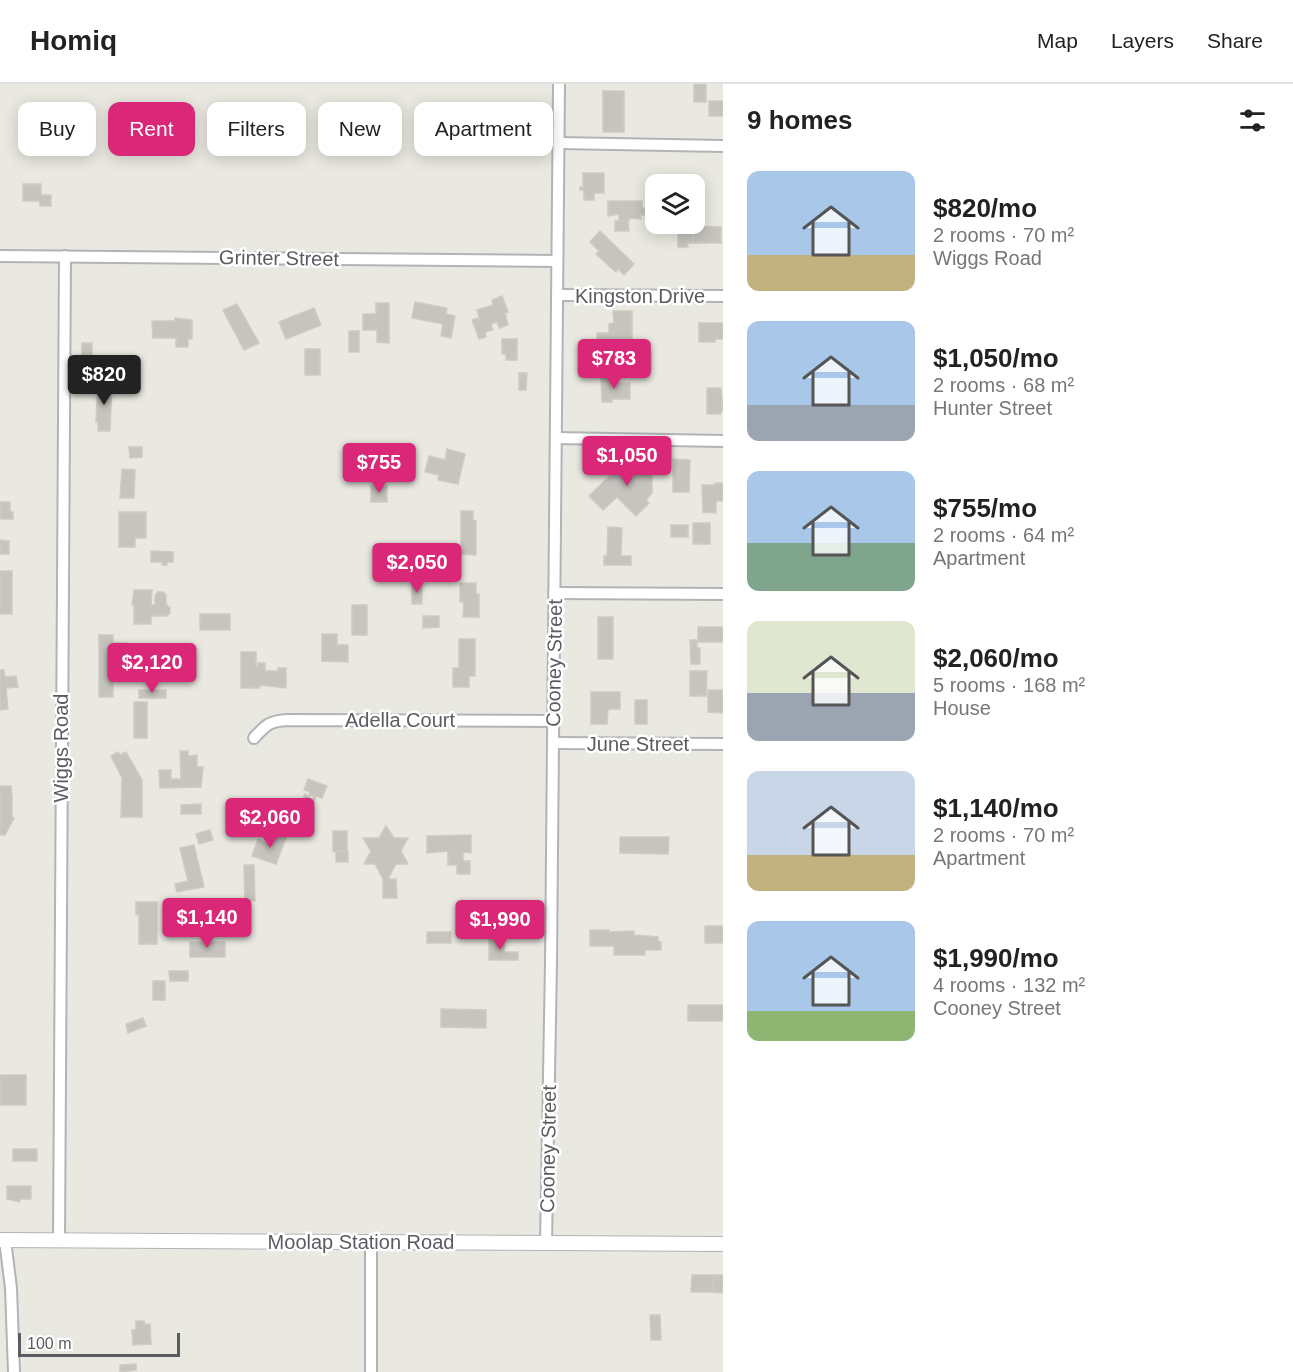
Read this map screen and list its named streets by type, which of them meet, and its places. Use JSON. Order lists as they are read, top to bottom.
{
  "streets": {
    "street": [
      "Grinter Street",
      "Kingston Drive",
      "Cooney Street",
      "Adella Court",
      "June Street",
      "Wiggs Road",
      "Moolap Station Road"
    ]
  },
  "crossings": [
    ["Grinter Street", "Cooney Street"],
    ["Grinter Street", "Wiggs Road"],
    ["Kingston Drive", "Cooney Street"],
    ["Cooney Street", "Adella Court"],
    ["Cooney Street", "June Street"],
    ["Cooney Street", "Moolap Station Road"],
    ["Wiggs Road", "Moolap Station Road"]
  ],
  "scale_bar": "100 m",
  "page": {
    "header": "Homiq",
    "nav": ["Map", "Layers", "Share"],
    "heading": "9 homes",
    "chip": [
      "Buy",
      "Rent",
      "Filters",
      "New",
      "Apartment"
    ],
    "list": [
      {
        "name": "$820/mo",
        "note": "2 rooms · 70 m² · Wiggs Road"
      },
      {
        "name": "$1,050/mo",
        "note": "2 rooms · 68 m² · Hunter Street"
      },
      {
        "name": "$755/mo",
        "note": "2 rooms · 64 m² · Apartment"
      },
      {
        "name": "$2,060/mo",
        "note": "5 rooms · 168 m² · House"
      },
      {
        "name": "$1,140/mo",
        "note": "2 rooms · 70 m² · Apartment"
      },
      {
        "name": "$1,990/mo",
        "note": "4 rooms · 132 m² · Cooney Street"
      }
    ],
    "price": [
      "$783",
      "$820",
      "$1,050",
      "$755",
      "$2,050",
      "$2,120",
      "$2,060",
      "$1,140",
      "$1,990"
    ],
    "scale": "100 m"
  }
}
